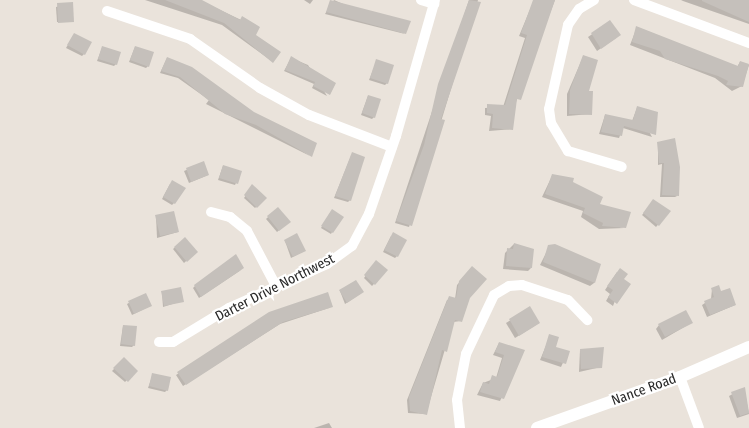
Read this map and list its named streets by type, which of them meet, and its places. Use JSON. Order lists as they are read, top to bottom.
{
  "streets": {
    "street": ["Darter Drive Northwest", "Nance Road"]
  }
}
